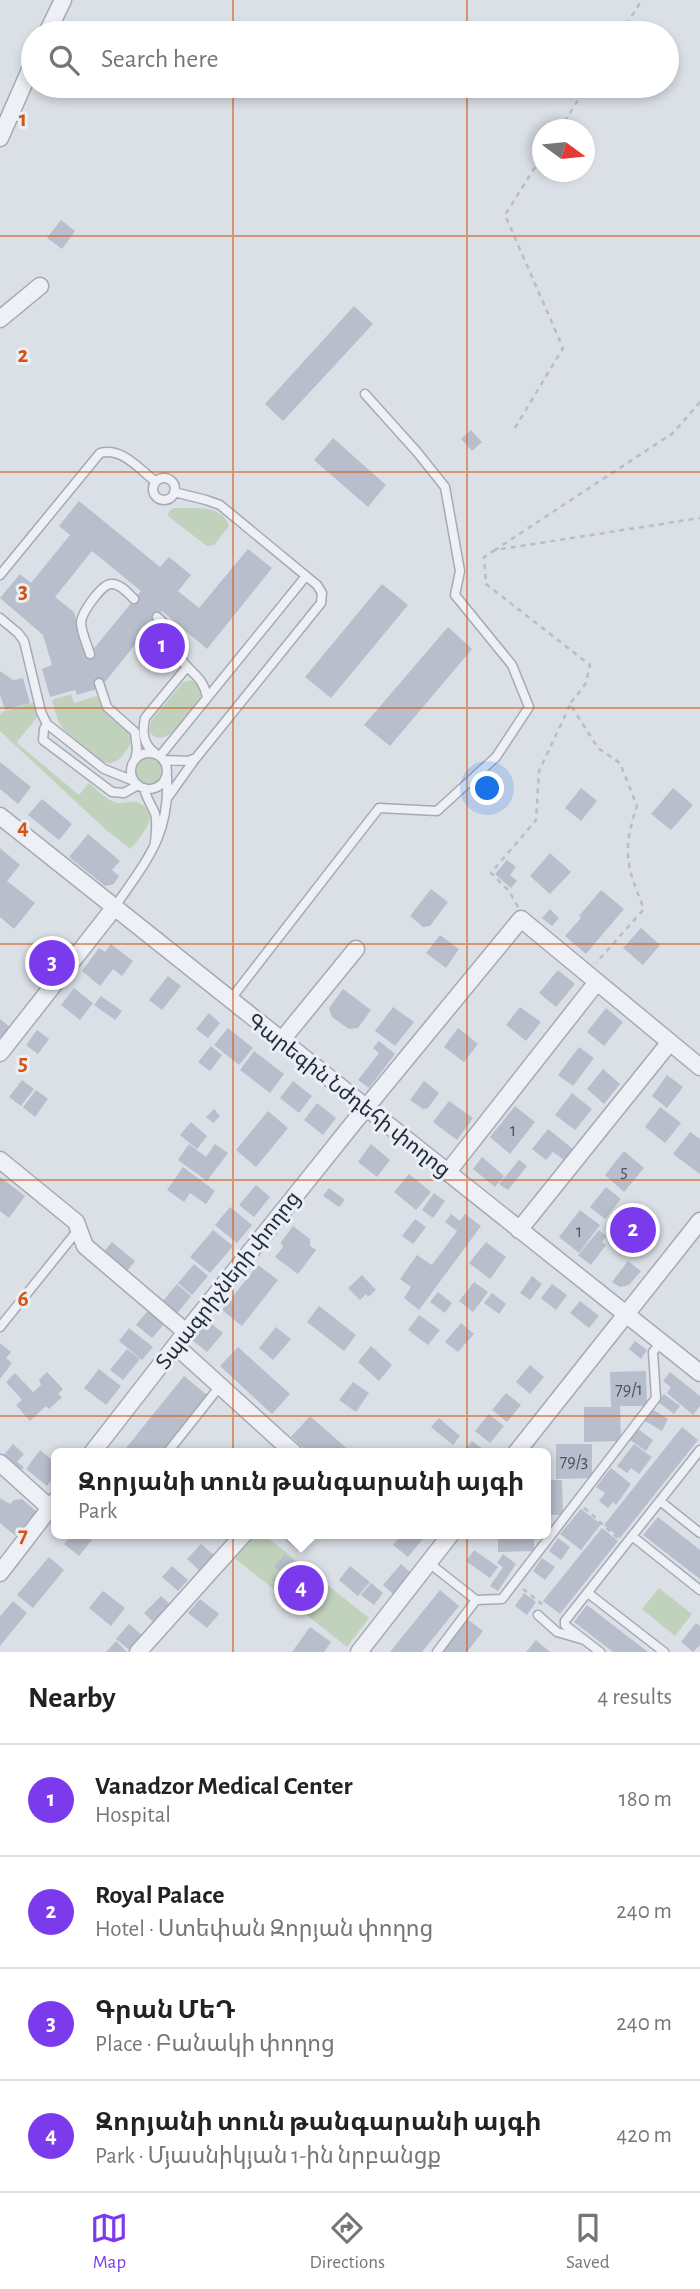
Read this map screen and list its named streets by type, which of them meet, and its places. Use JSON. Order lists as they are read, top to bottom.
{
  "streets": {
    "street": ["Գարեգին Նժդեհի փողոց", "Տպագրիչների փողոց"]
  },
  "crossings": [
    ["Գարեգին Նժդեհի փողոց", "Տպագրիչների փողոց"]
  ],
  "house_numbers": [
    "1",
    "5",
    "1",
    "79/1",
    "79/3"
  ],
  "north": "right",
  "page": {
    "search": "Search here",
    "pins": [
      "1",
      "3",
      "2",
      "4"
    ],
    "popup": ["Զորյանի տուն թանգարանի այգի", "Park"],
    "heading": ["Nearby", "4 results"],
    "list": [
      {
        "mark": "1",
        "name": "Vanadzor Medical Center",
        "note": "Hospital",
        "value": "180 m"
      },
      {
        "mark": "2",
        "name": "Royal Palace",
        "note": "Hotel · Ստեփան Զորյան փողոց",
        "value": "240 m"
      },
      {
        "mark": "3",
        "name": "Գրան ՄեԴ",
        "note": "Place · Բանակի փողոց",
        "value": "240 m"
      },
      {
        "mark": "4",
        "name": "Զորյանի տուն թանգարանի այգի",
        "note": "Park · Մյասնիկյան 1-ին նրբանցք",
        "value": "420 m"
      }
    ],
    "nav": ["Map", "Directions", "Saved"]
  },
  "grid": {
    "rows": [
      "1",
      "2",
      "3",
      "4",
      "5",
      "6",
      "7"
    ]
  }
}
